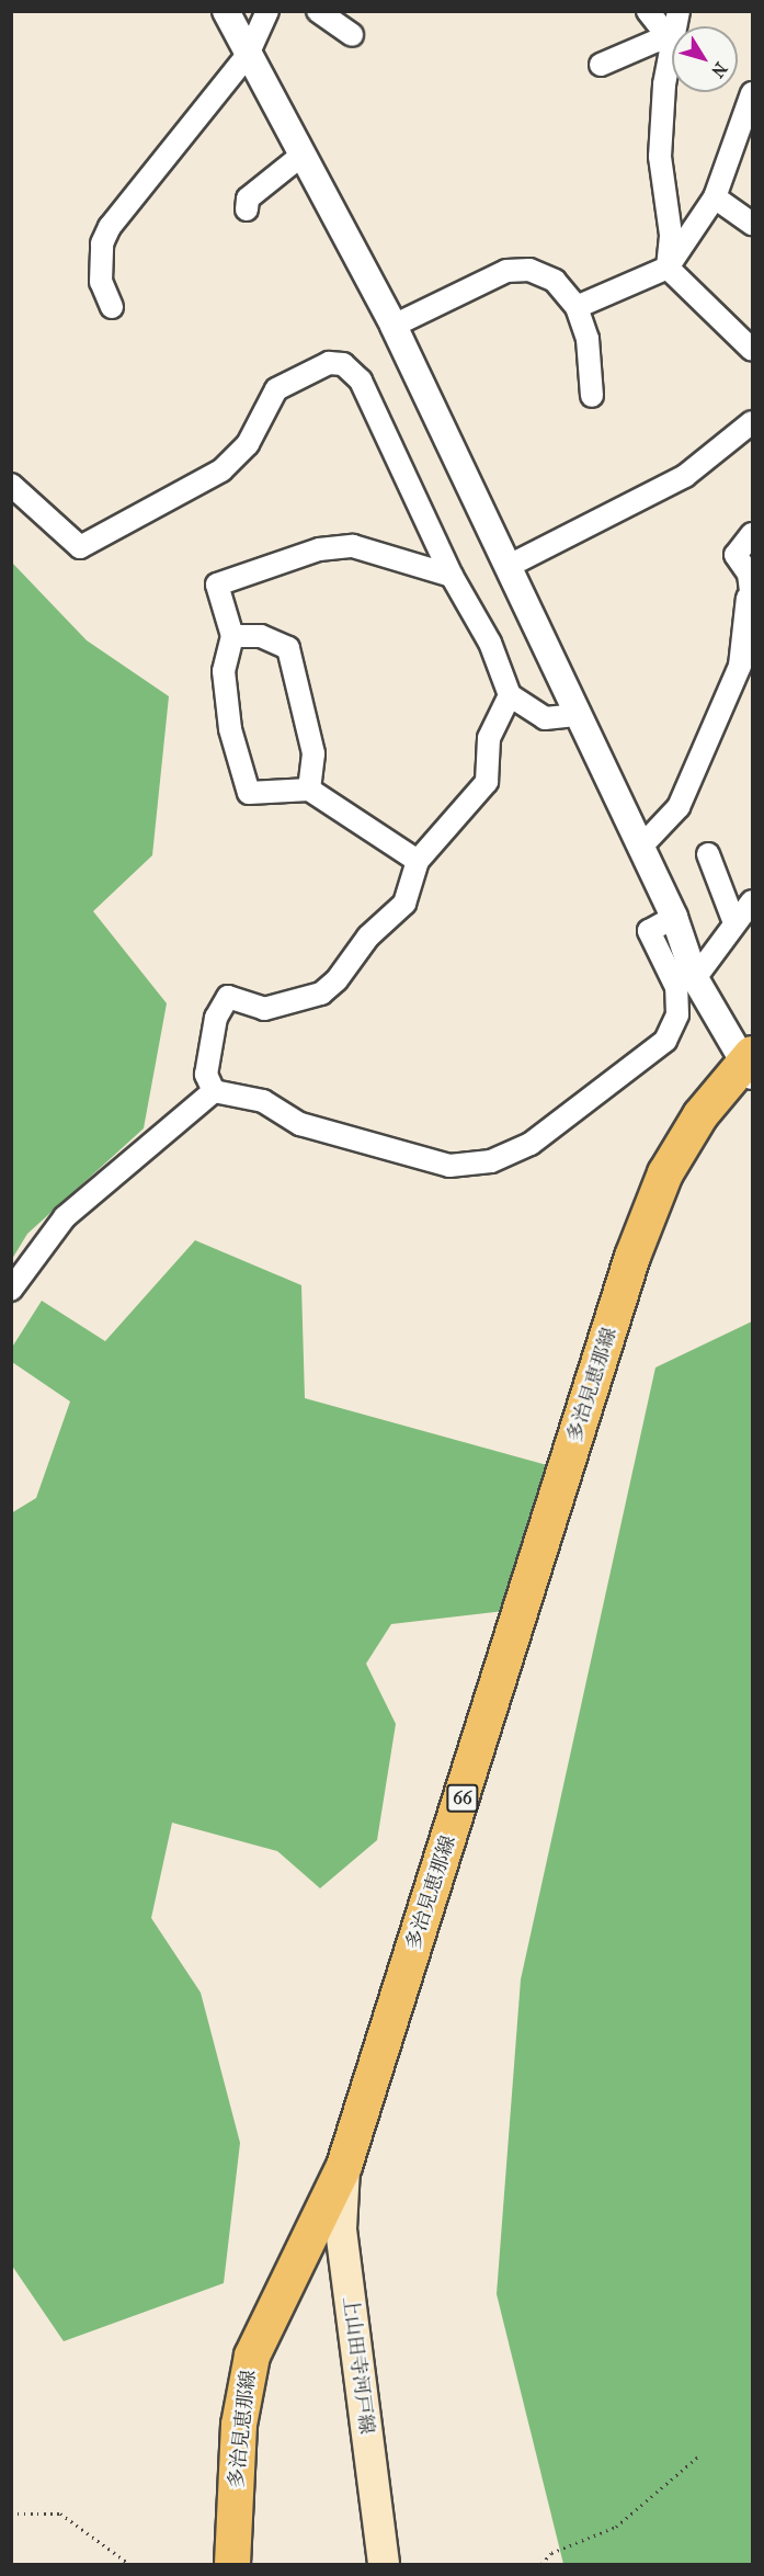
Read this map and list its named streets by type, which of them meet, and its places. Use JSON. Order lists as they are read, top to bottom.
{
  "streets": {
    "main road": ["多治見恵那線", "66", "上山田寺河戸線"]
  },
  "crossings": [
    ["多治見恵那線", "上山田寺河戸線"]
  ],
  "north": "bottom right"
}
